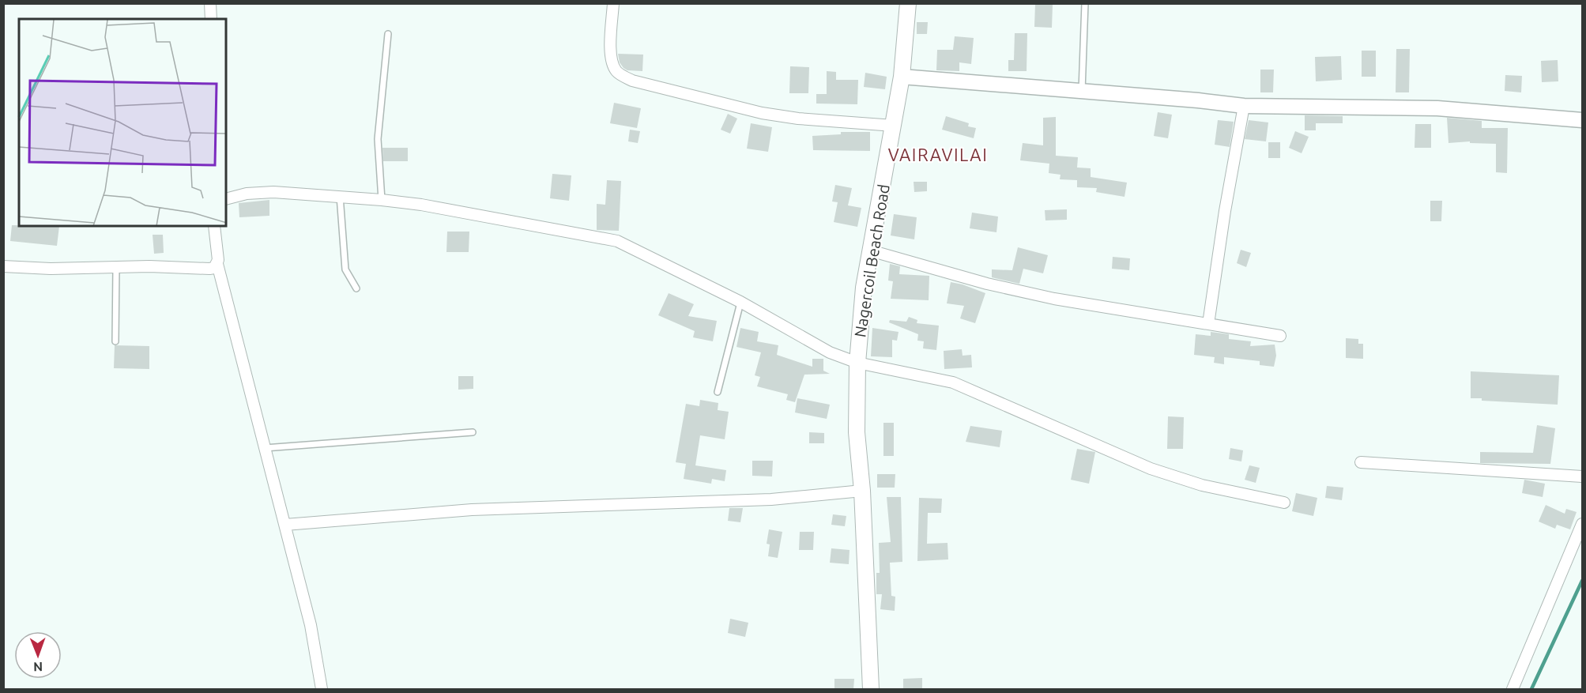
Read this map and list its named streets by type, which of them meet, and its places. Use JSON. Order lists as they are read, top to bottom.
{
  "streets": {
    "main road": ["Nagercoil Beach Road"]
  },
  "districts": ["VAIRAVILAI"],
  "north": "bottom"
}
